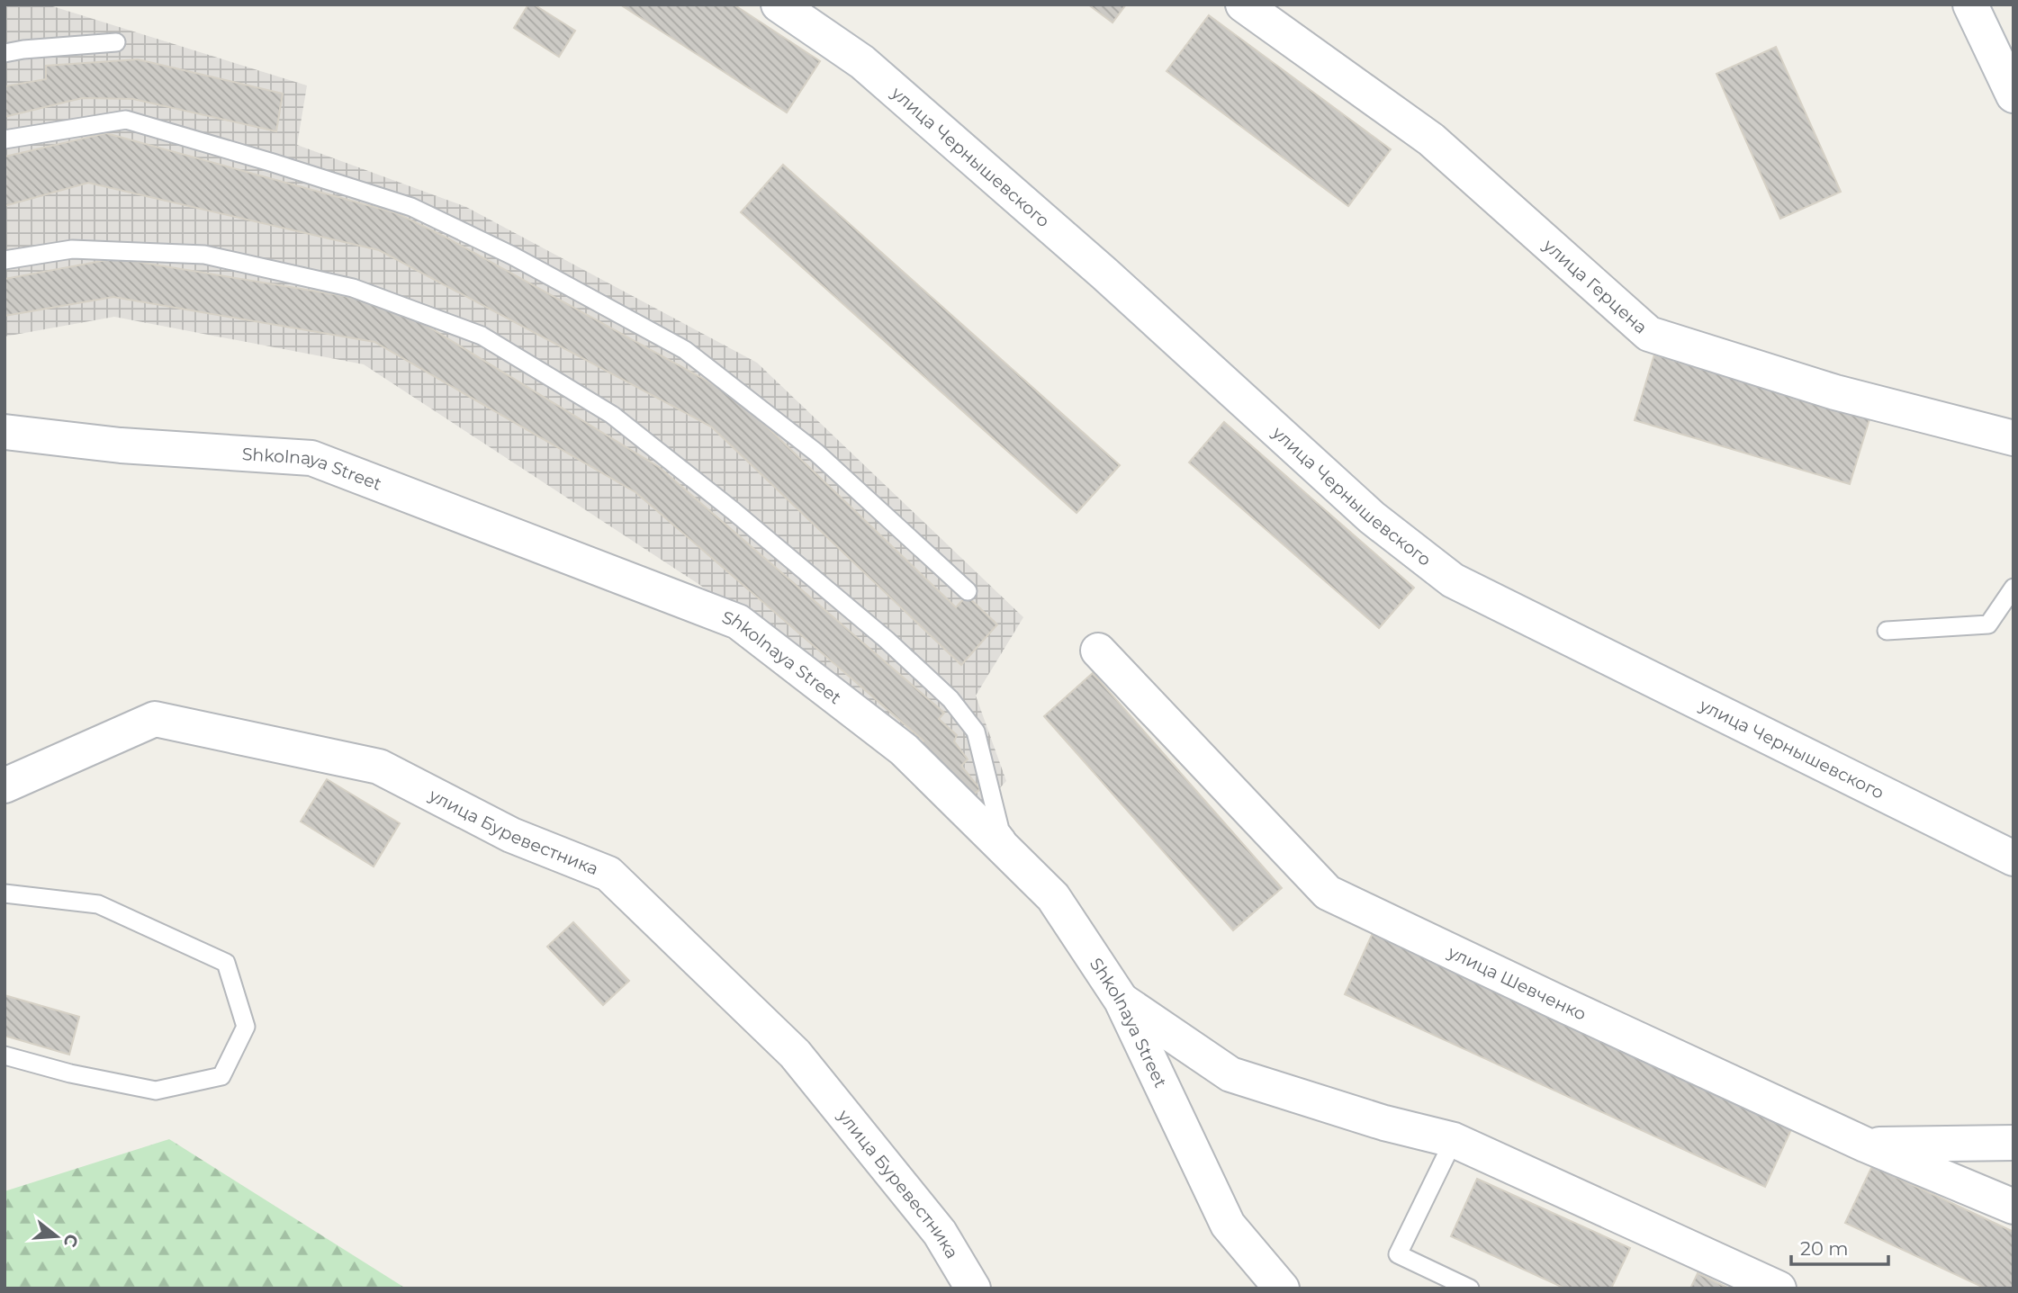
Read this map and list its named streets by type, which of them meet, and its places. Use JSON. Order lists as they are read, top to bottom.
{
  "streets": {
    "street": [
      "улица Чернышевского",
      "улица Герцена",
      "Shkolnaya Street",
      "улица Буревестника",
      "улица Шевченко"
    ]
  },
  "scale_bar": "20 m",
  "north": "right"
}
